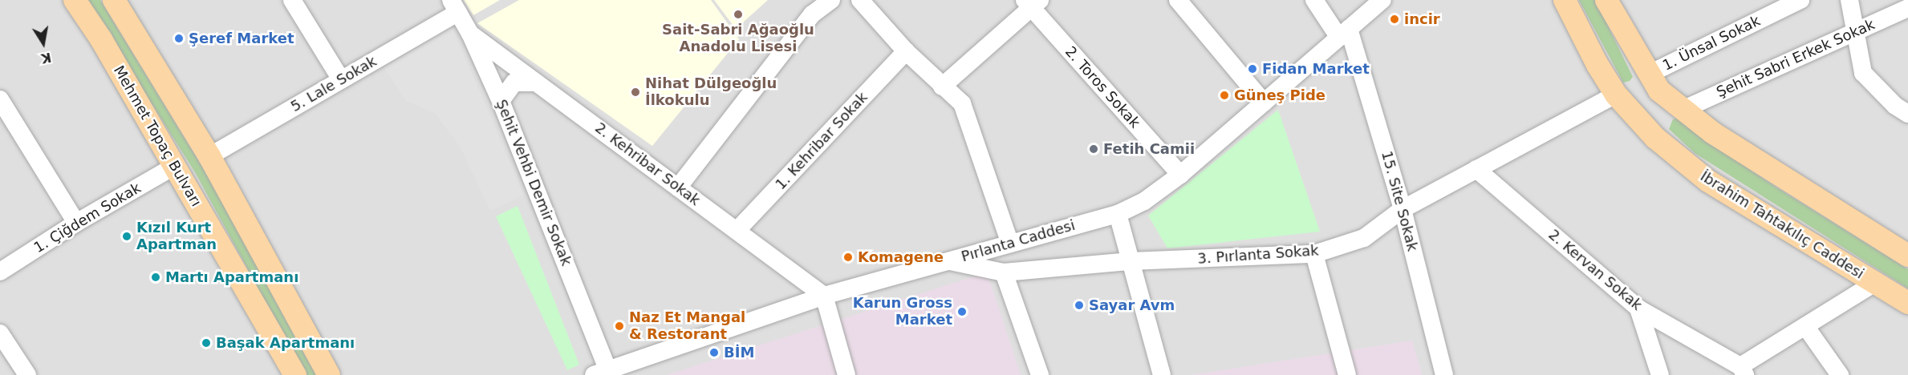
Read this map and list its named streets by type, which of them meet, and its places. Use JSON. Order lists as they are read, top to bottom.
{
  "streets": {
    "main road": ["Mehmet Topaç Bulvarı", "İbrahim Tahtakılıç Caddesi"],
    "street": [
      "1. Ünsal Sokak",
      "Şehit Sabri Erkek Sokak",
      "5. Lale Sokak",
      "2. Toros Sokak",
      "1. Kehribar Sokak",
      "2. Kehribar Sokak",
      "Şehit Vehbi Demir Sokak",
      "15. Site Sokak",
      "1. Çiğdem Sokak",
      "Pırlanta Caddesi",
      "3. Pırlanta Sokak",
      "2. Kervan Sokak"
    ]
  },
  "crossings": [
    ["5. Lale Sokak", "Şehit Vehbi Demir Sokak"],
    ["2. Toros Sokak", "Pırlanta Caddesi"],
    ["Mehmet Topaç Bulvarı", "1. Çiğdem Sokak"],
    ["1. Kehribar Sokak", "2. Kehribar Sokak"],
    ["2. Kehribar Sokak", "Şehit Vehbi Demir Sokak"],
    ["2. Kehribar Sokak", "Pırlanta Caddesi"],
    ["Şehit Vehbi Demir Sokak", "Pırlanta Caddesi"],
    ["15. Site Sokak", "Pırlanta Caddesi"],
    ["15. Site Sokak", "3. Pırlanta Sokak"],
    ["İbrahim Tahtakılıç Caddesi", "3. Pırlanta Sokak"],
    ["Pırlanta Caddesi", "3. Pırlanta Sokak"],
    ["3. Pırlanta Sokak", "2. Kervan Sokak"]
  ],
  "places": [
    "Sait-Sabri Ağaoğlu Anadolu Lisesi",
    "incir",
    "Şeref Market",
    "Fidan Market",
    "Nihat Dülgeoğlu İlkokulu",
    "Güneş Pide",
    "Fetih Camii",
    "Kızıl Kurt Apartman",
    "Komagene",
    "Martı Apartmanı",
    "Sayar Avm",
    "Karun Gross Market",
    "Naz Et Mangal & Restorant",
    "Başak Apartmanı",
    "BİM"
  ],
  "north": "bottom"
}
